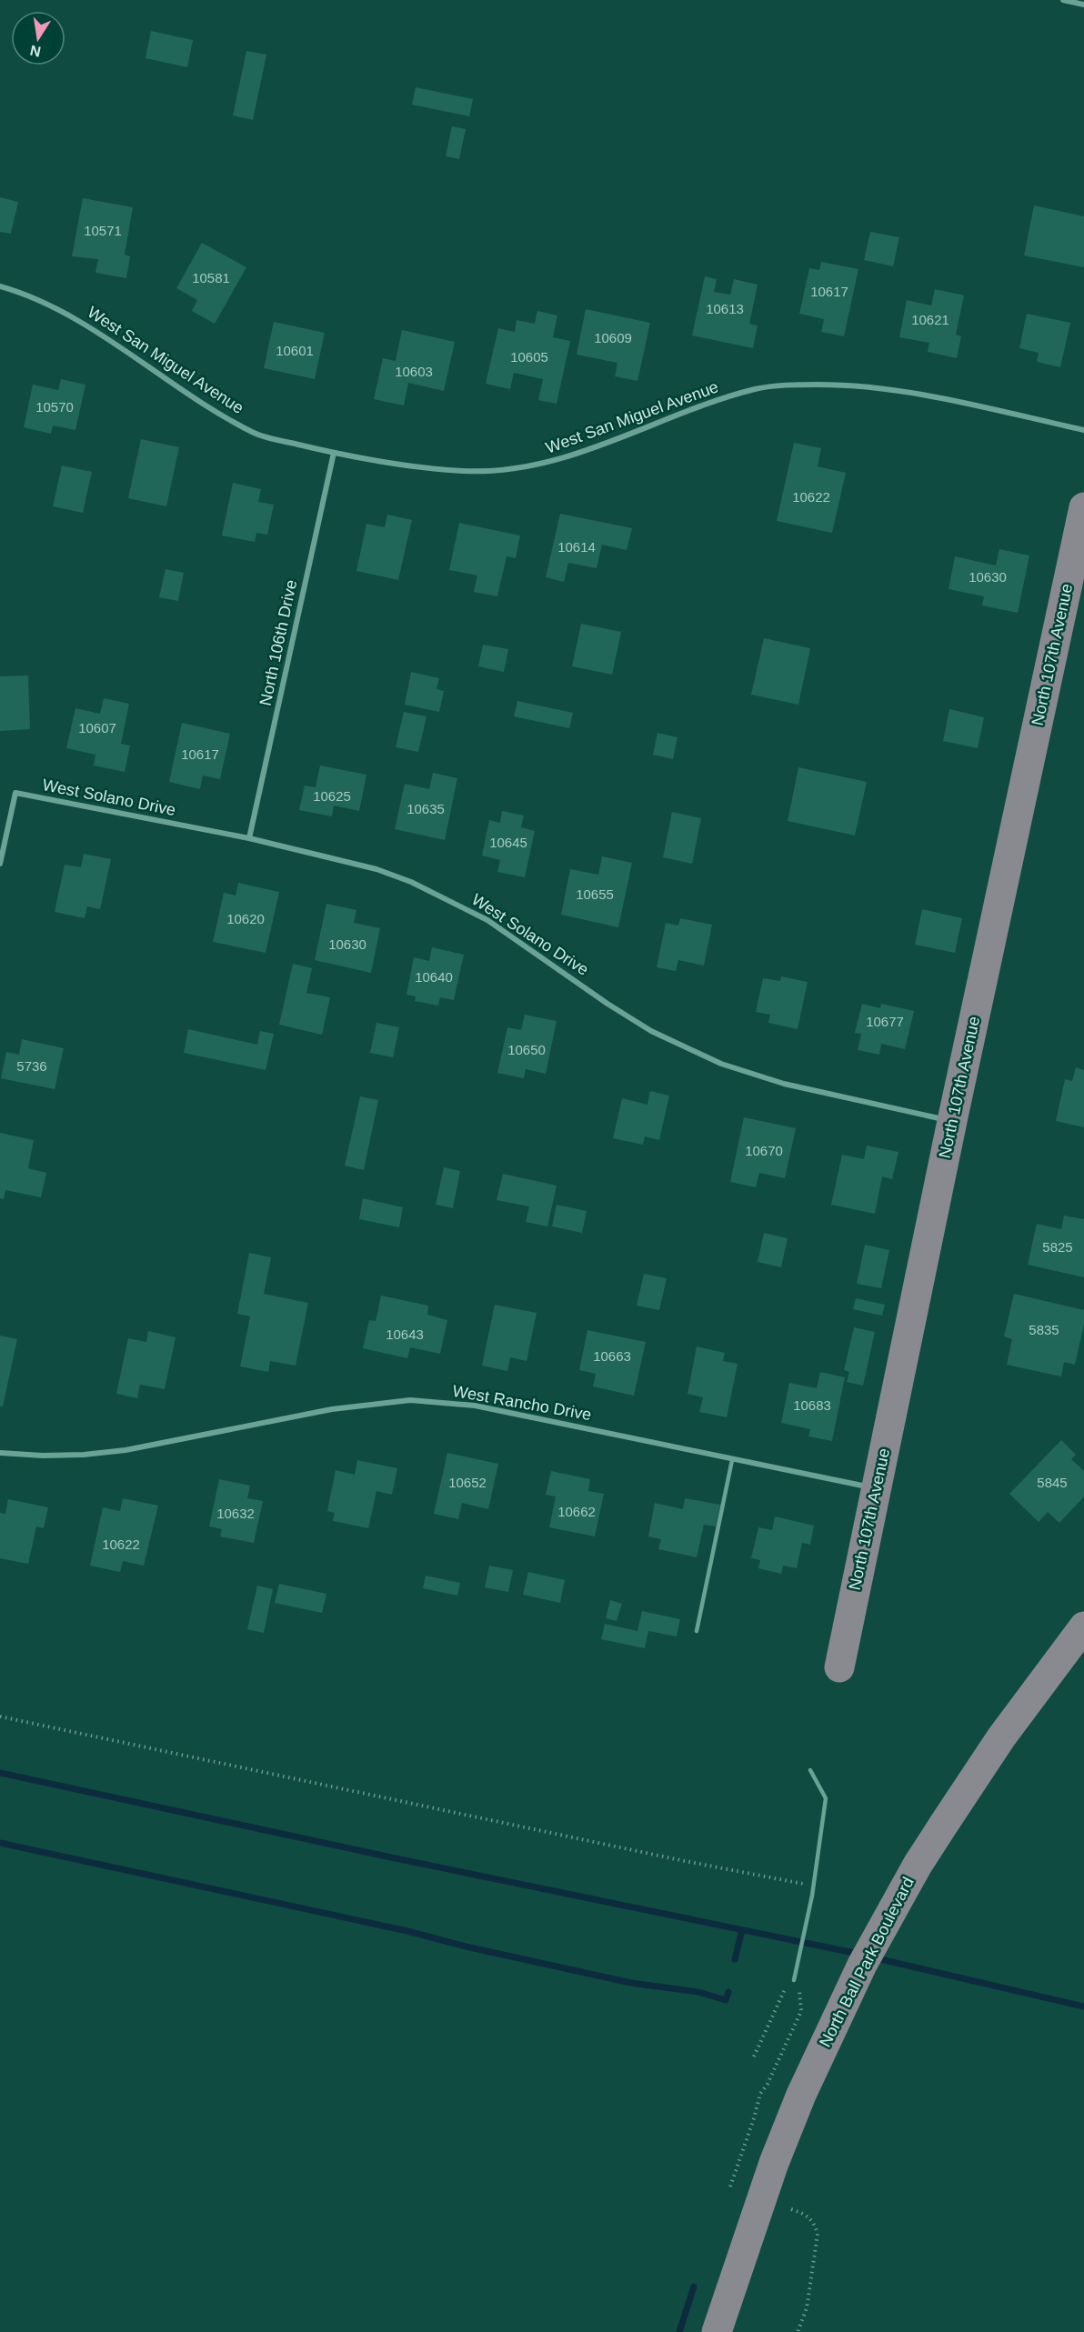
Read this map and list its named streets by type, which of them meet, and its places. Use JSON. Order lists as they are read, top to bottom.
{
  "streets": {
    "street": [
      "West San Miguel Avenue",
      "North 106th Drive",
      "North 107th Avenue",
      "West Solano Drive",
      "West Rancho Drive",
      "North Ball Park Boulevard"
    ]
  },
  "crossings": [
    ["West San Miguel Avenue", "North 106th Drive"],
    ["North 106th Drive", "West Solano Drive"],
    ["North 107th Avenue", "West Solano Drive"],
    ["North 107th Avenue", "West Rancho Drive"]
  ],
  "house_numbers": [
    "10571",
    "10581",
    "10617",
    "10613",
    "10621",
    "10609",
    "10601",
    "10605",
    "10603",
    "10570",
    "10622",
    "10614",
    "10630",
    "10607",
    "10617",
    "10625",
    "10635",
    "10645",
    "10655",
    "10620",
    "10630",
    "10640",
    "10677",
    "10650",
    "5736",
    "10670",
    "5825",
    "5835",
    "10643",
    "10663",
    "10683",
    "10652",
    "5845",
    "10662",
    "10632",
    "10622"
  ],
  "north": "bottom"
}
